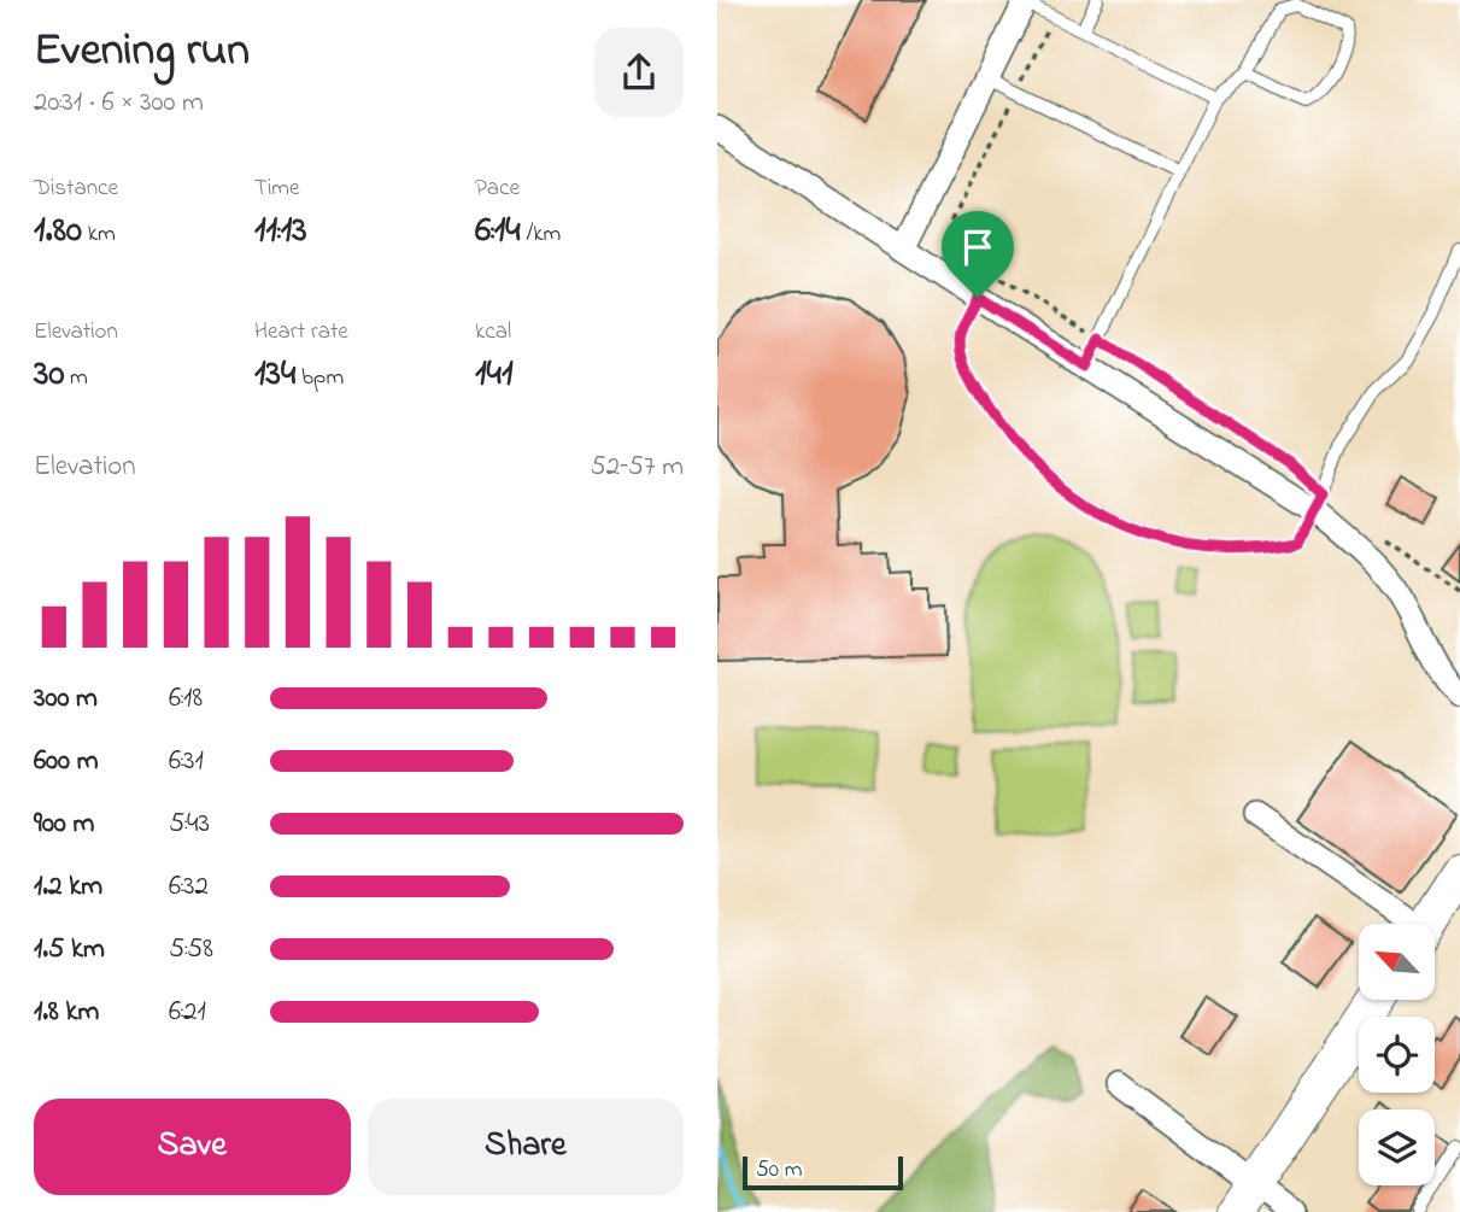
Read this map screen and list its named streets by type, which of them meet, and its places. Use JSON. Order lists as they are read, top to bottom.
{
  "scale_bar": "50 m",
  "north": "top left",
  "page": {
    "heading": ["Evening run", "20:31 · 6 × 300 m"],
    "stats": [
      ["Distance", "1.80 km"],
      ["Time", "11:13"],
      ["Pace", "6:14 /km"],
      ["Elevation", "30 m"],
      ["Heart rate", "134 bpm"],
      ["kcal", "141"]
    ],
    "chart": ["Elevation", "52–57 m"],
    "list": [
      {
        "name": "300 m",
        "note": "6:18"
      },
      {
        "name": "600 m",
        "note": "6:31"
      },
      {
        "name": "900 m",
        "note": "5:43"
      },
      {
        "name": "1.2 km",
        "note": "6:32"
      },
      {
        "name": "1.5 km",
        "note": "5:58"
      },
      {
        "name": "1.8 km",
        "note": "6:21"
      }
    ],
    "buttons": ["Save", "Share"],
    "scale": "50 m"
  }
}
